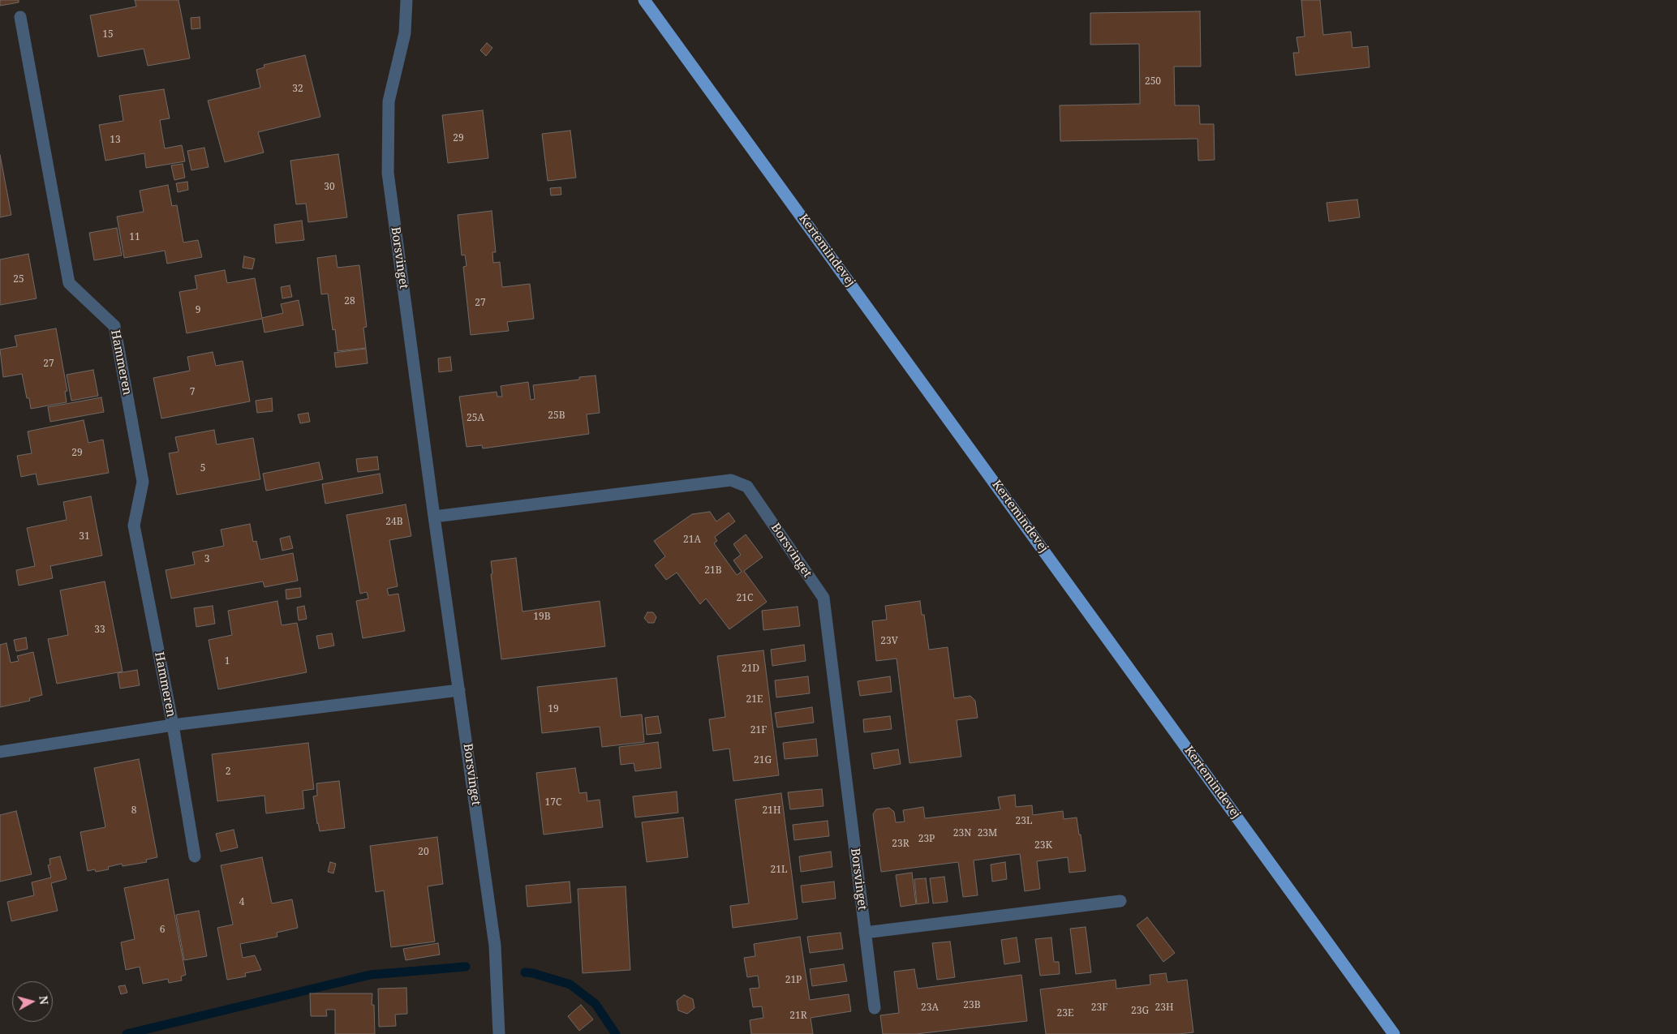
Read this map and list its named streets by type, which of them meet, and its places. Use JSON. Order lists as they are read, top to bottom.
{
  "streets": {
    "main road": ["Kertemindevej"],
    "street": ["Borsvinget", "Hammeren"]
  },
  "crossings": [
    ["Borsvinget", "Hammeren"]
  ],
  "house_numbers": [
    "15",
    "250",
    "32",
    "29",
    "13",
    "30",
    "11",
    "25",
    "28",
    "27",
    "9",
    "27",
    "7",
    "25B",
    "25A",
    "29",
    "5",
    "24B",
    "31",
    "21A",
    "3",
    "21B",
    "21C",
    "19B",
    "33",
    "23V",
    "1",
    "21D",
    "21E",
    "19",
    "21F",
    "21G",
    "2",
    "17C",
    "8",
    "21H",
    "23L",
    "23N",
    "23M",
    "23P",
    "23R",
    "23K",
    "20",
    "21L",
    "4",
    "6",
    "21P",
    "23B",
    "23A",
    "23F",
    "23H",
    "23G",
    "23E",
    "21R"
  ],
  "north": "right"
}
